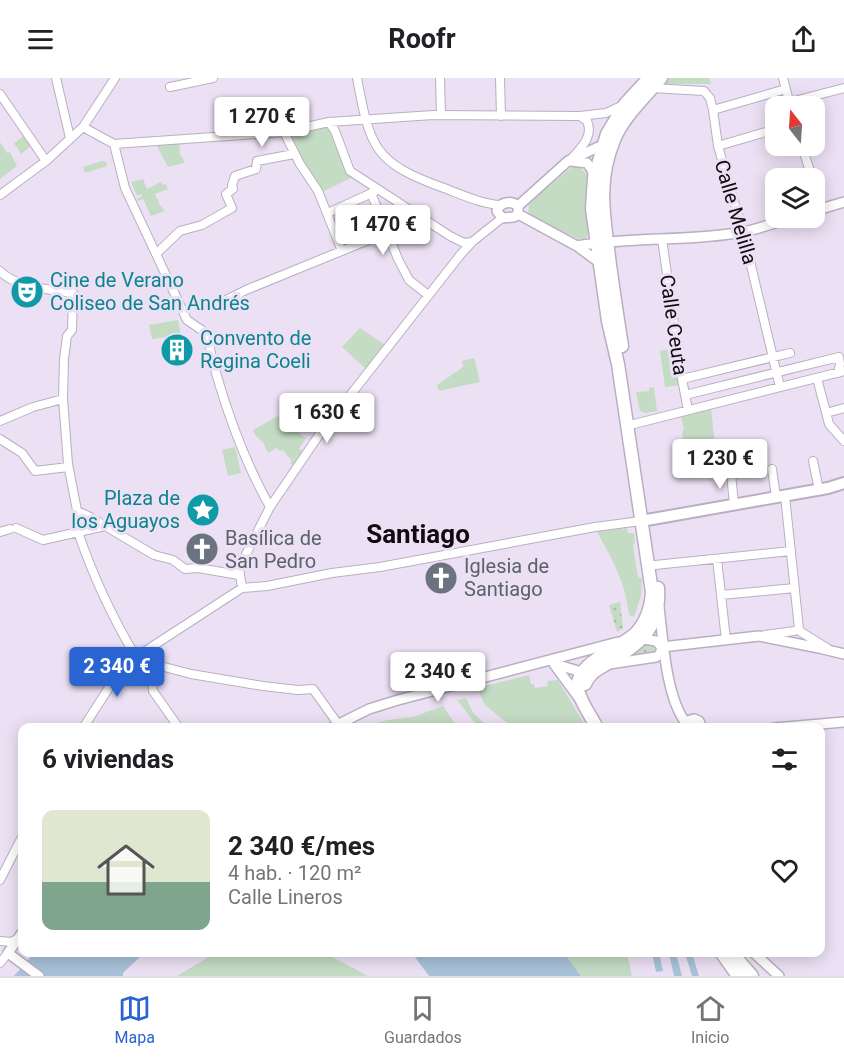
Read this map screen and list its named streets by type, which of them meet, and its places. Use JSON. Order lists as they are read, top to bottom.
{
  "streets": {
    "street": ["Calle Melilla", "Calle Ceuta"]
  },
  "districts": ["Santiago"],
  "places": {
    "theatre": ["Cine de Verano Coliseo de San Andrés"],
    "building": ["Convento de Regina Coeli"],
    "place": ["Plaza de los Aguayos"],
    "church": ["Basílica de San Pedro", "Iglesia de Santiago"]
  },
  "north": "top",
  "page": {
    "header": "Roofr",
    "price": [
      "1 270 €",
      "1 470 €",
      "1 630 €",
      "1 230 €",
      "2 340 €",
      "2 340 €"
    ],
    "heading": "6 viviendas",
    "list": [
      {
        "name": "2 340 €/mes",
        "note": "4 hab. · 120 m² · Calle Lineros"
      }
    ],
    "tabs": ["Mapa", "Guardados", "Inicio"]
  }
}
